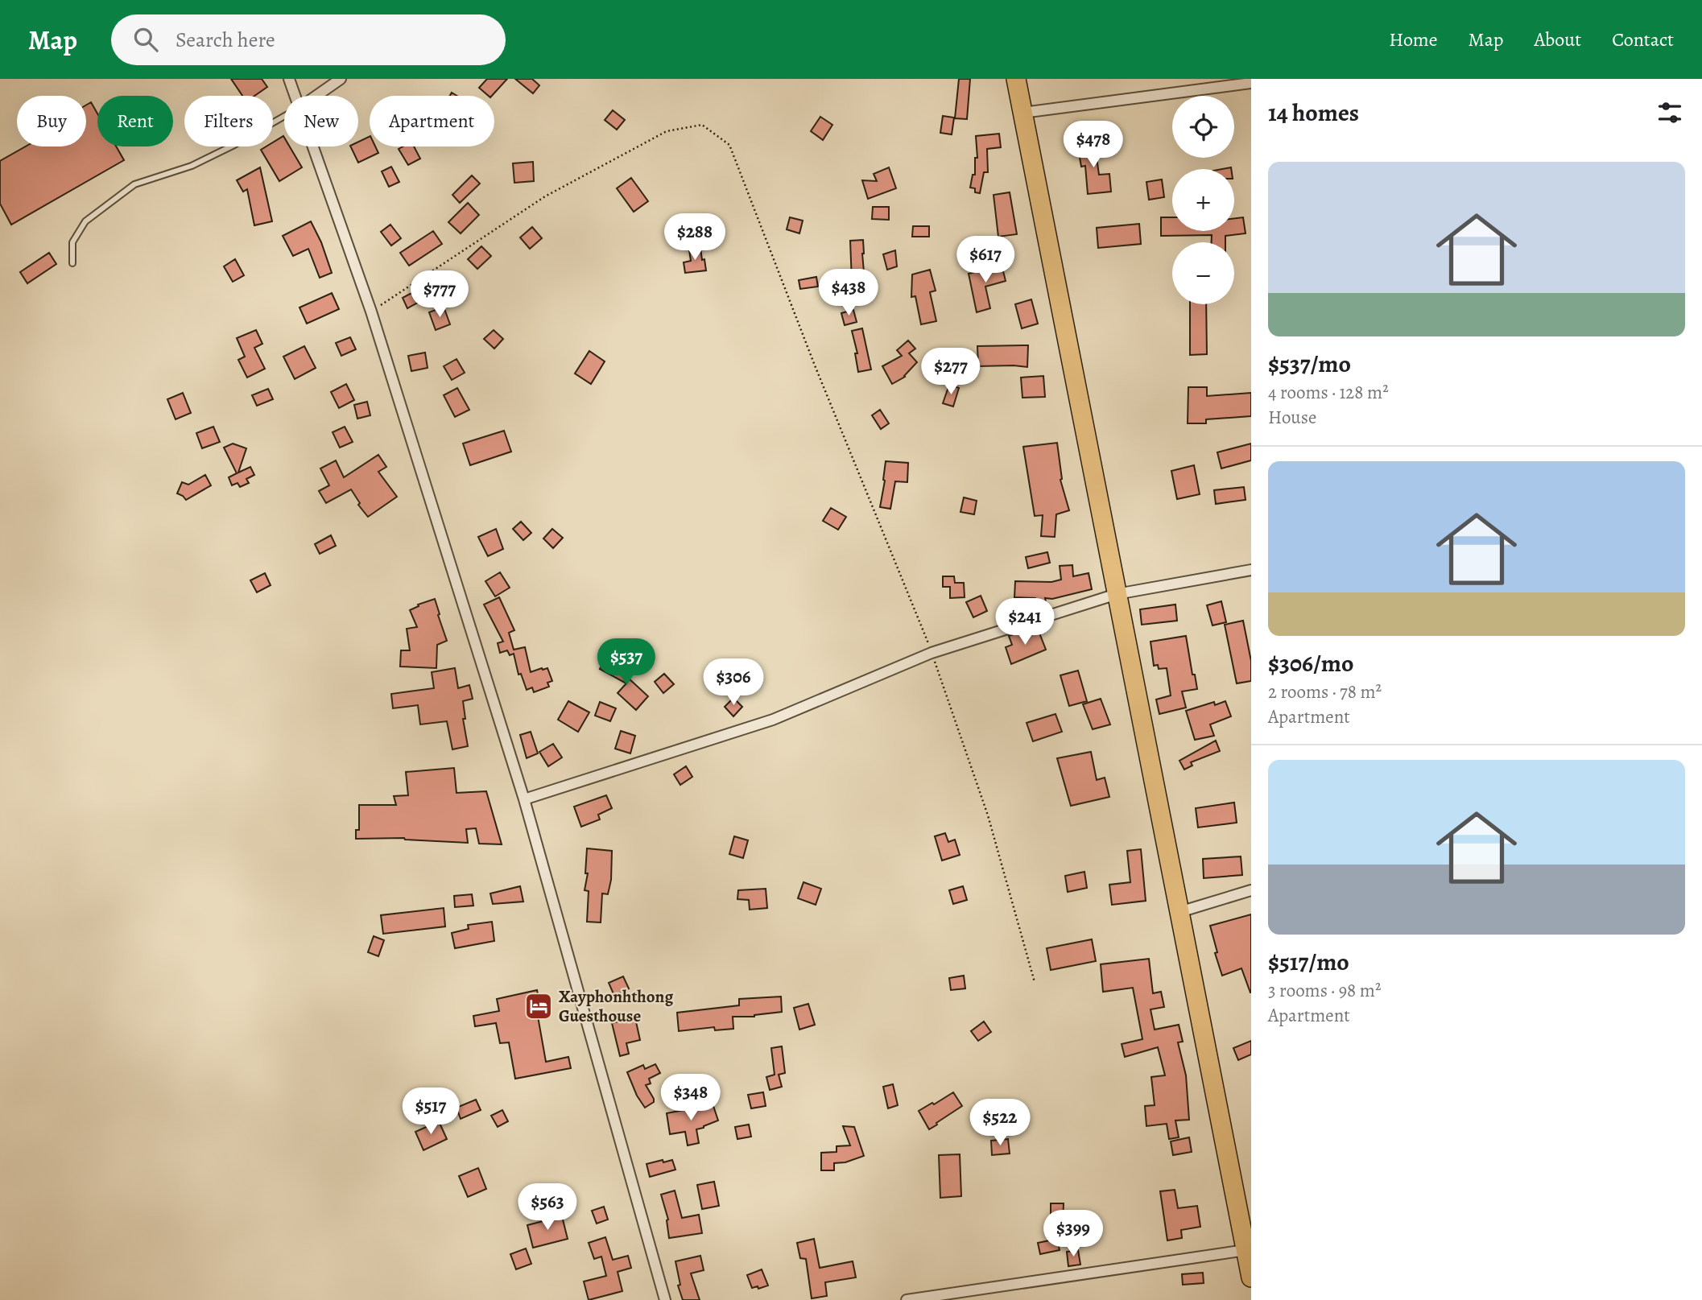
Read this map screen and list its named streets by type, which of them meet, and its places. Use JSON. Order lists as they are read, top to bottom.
{
  "places": {
    "hotel": ["Xayphonhthong Guesthouse"]
  },
  "page": {
    "header": "Map",
    "search": "Search here",
    "nav": [
      "Home",
      "Map",
      "About",
      "Contact"
    ],
    "heading": "14 homes",
    "map_buttons": ["+", "−"],
    "chip": [
      "Buy",
      "Rent",
      "Filters",
      "New",
      "Apartment"
    ],
    "price": [
      "$478",
      "$288",
      "$617",
      "$438",
      "$777",
      "$277",
      "$241",
      "$537",
      "$306",
      "$348",
      "$517",
      "$522",
      "$563",
      "$399"
    ],
    "list": [
      {
        "name": "$537/mo",
        "note": "4 rooms · 128 m² · House"
      },
      {
        "name": "$306/mo",
        "note": "2 rooms · 78 m² · Apartment"
      },
      {
        "name": "$517/mo",
        "note": "3 rooms · 98 m² · Apartment"
      }
    ]
  }
}
